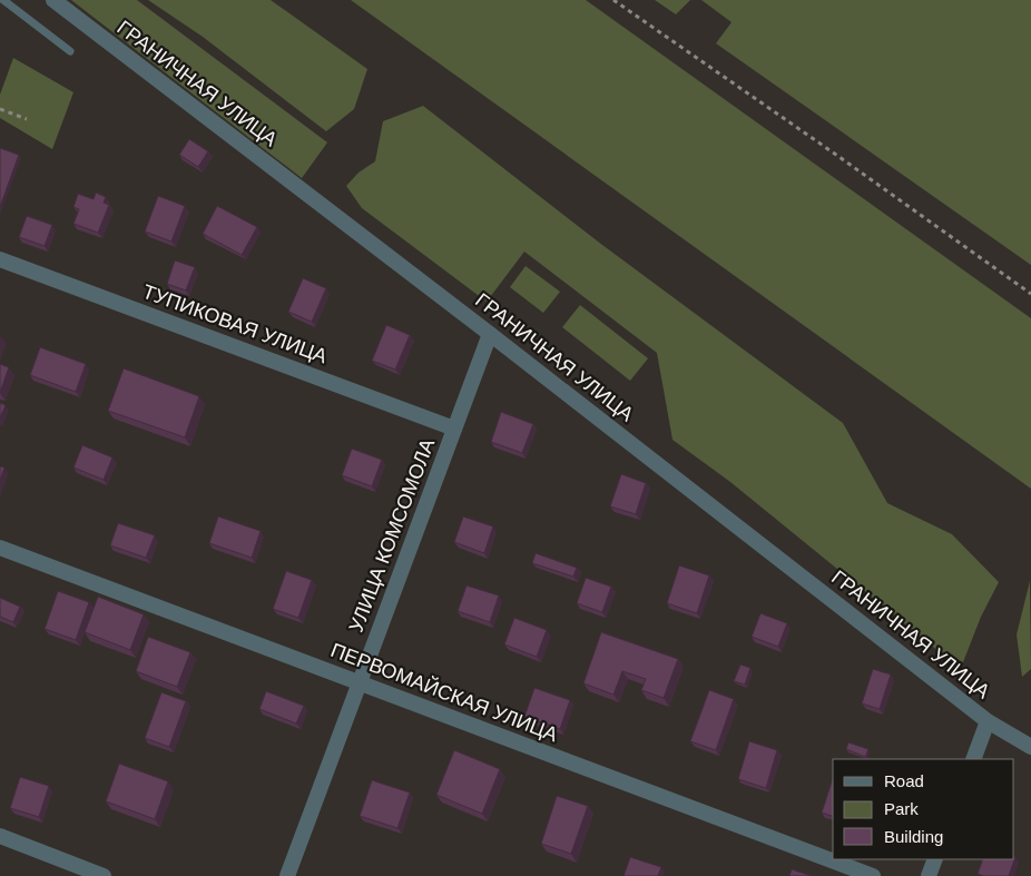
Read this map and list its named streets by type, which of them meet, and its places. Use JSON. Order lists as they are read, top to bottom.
{
  "streets": {
    "street": [
      "ГРАНИЧНАЯ УЛИЦА",
      "ТУПИКОВАЯ УЛИЦА",
      "УЛИЦА КОМСОМОЛА",
      "ПЕРВОМАЙСКАЯ УЛИЦА"
    ]
  },
  "crossings": [
    ["ГРАНИЧНАЯ УЛИЦА", "УЛИЦА КОМСОМОЛА"],
    ["ТУПИКОВАЯ УЛИЦА", "УЛИЦА КОМСОМОЛА"],
    ["УЛИЦА КОМСОМОЛА", "ПЕРВОМАЙСКАЯ УЛИЦА"]
  ],
  "legend": ["Road", "Park", "Building"]
}
